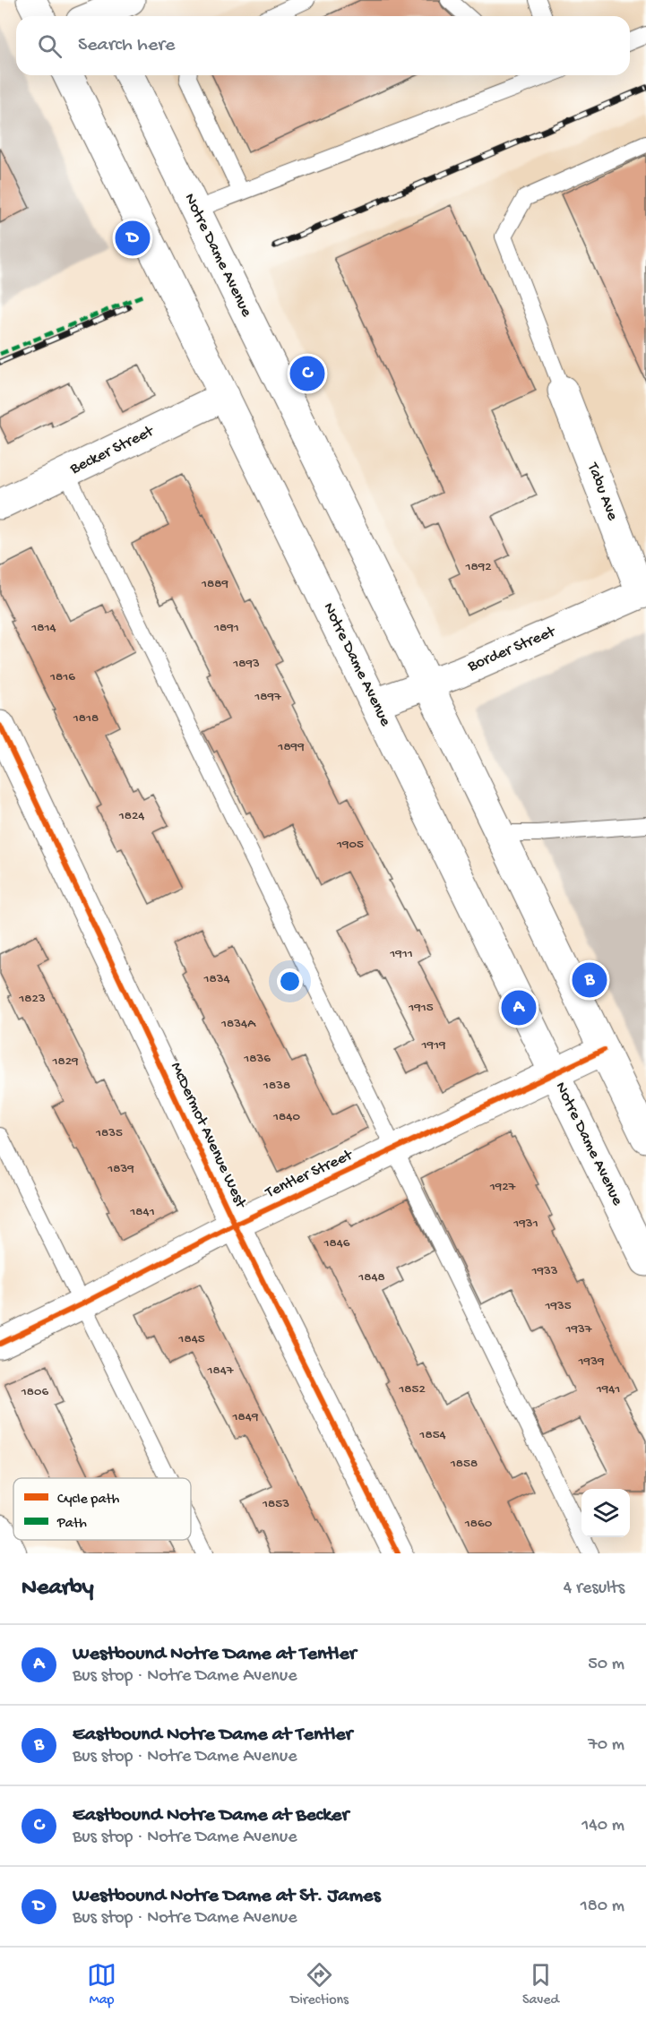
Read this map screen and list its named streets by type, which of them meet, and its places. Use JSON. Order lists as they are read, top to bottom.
{
  "streets": {
    "main road": [
      "Notre Dame Avenue",
      "Becker Street",
      "Tabu Ave",
      "Border Street",
      "McDermot Avenue West",
      "Tentler Street"
    ]
  },
  "crossings": [
    ["Notre Dame Avenue", "Becker Street"],
    ["Notre Dame Avenue", "Border Street"],
    ["Notre Dame Avenue", "Tentler Street"],
    ["Tabu Ave", "Border Street"],
    ["McDermot Avenue West", "Tentler Street"]
  ],
  "house_numbers": [
    "1892",
    "1889",
    "1814",
    "1891",
    "1893",
    "1816",
    "1897",
    "1818",
    "1899",
    "1824",
    "1905",
    "1911",
    "1834",
    "1823",
    "1915",
    "1834A",
    "1919",
    "1836",
    "1829",
    "1838",
    "1840",
    "1835",
    "1839",
    "1927",
    "1841",
    "1931",
    "1846",
    "1933",
    "1848",
    "1935",
    "1937",
    "1845",
    "1939",
    "1847",
    "1852",
    "1941",
    "1806",
    "1849",
    "1854",
    "1858",
    "1853",
    "1860"
  ],
  "legend": ["Cycle path", "Path"],
  "page": {
    "search": "Search here",
    "pins": [
      "D",
      "C",
      "B",
      "A"
    ],
    "heading": ["Nearby", "4 results"],
    "list": [
      {
        "mark": "A",
        "name": "Westbound Notre Dame at Tentler",
        "note": "Bus stop · Notre Dame Avenue",
        "value": "50 m"
      },
      {
        "mark": "B",
        "name": "Eastbound Notre Dame at Tentler",
        "note": "Bus stop · Notre Dame Avenue",
        "value": "70 m"
      },
      {
        "mark": "C",
        "name": "Eastbound Notre Dame at Becker",
        "note": "Bus stop · Notre Dame Avenue",
        "value": "140 m"
      },
      {
        "mark": "D",
        "name": "Westbound Notre Dame at St. James",
        "note": "Bus stop · Notre Dame Avenue",
        "value": "180 m"
      }
    ],
    "nav": ["Map", "Directions", "Saved"]
  }
}
